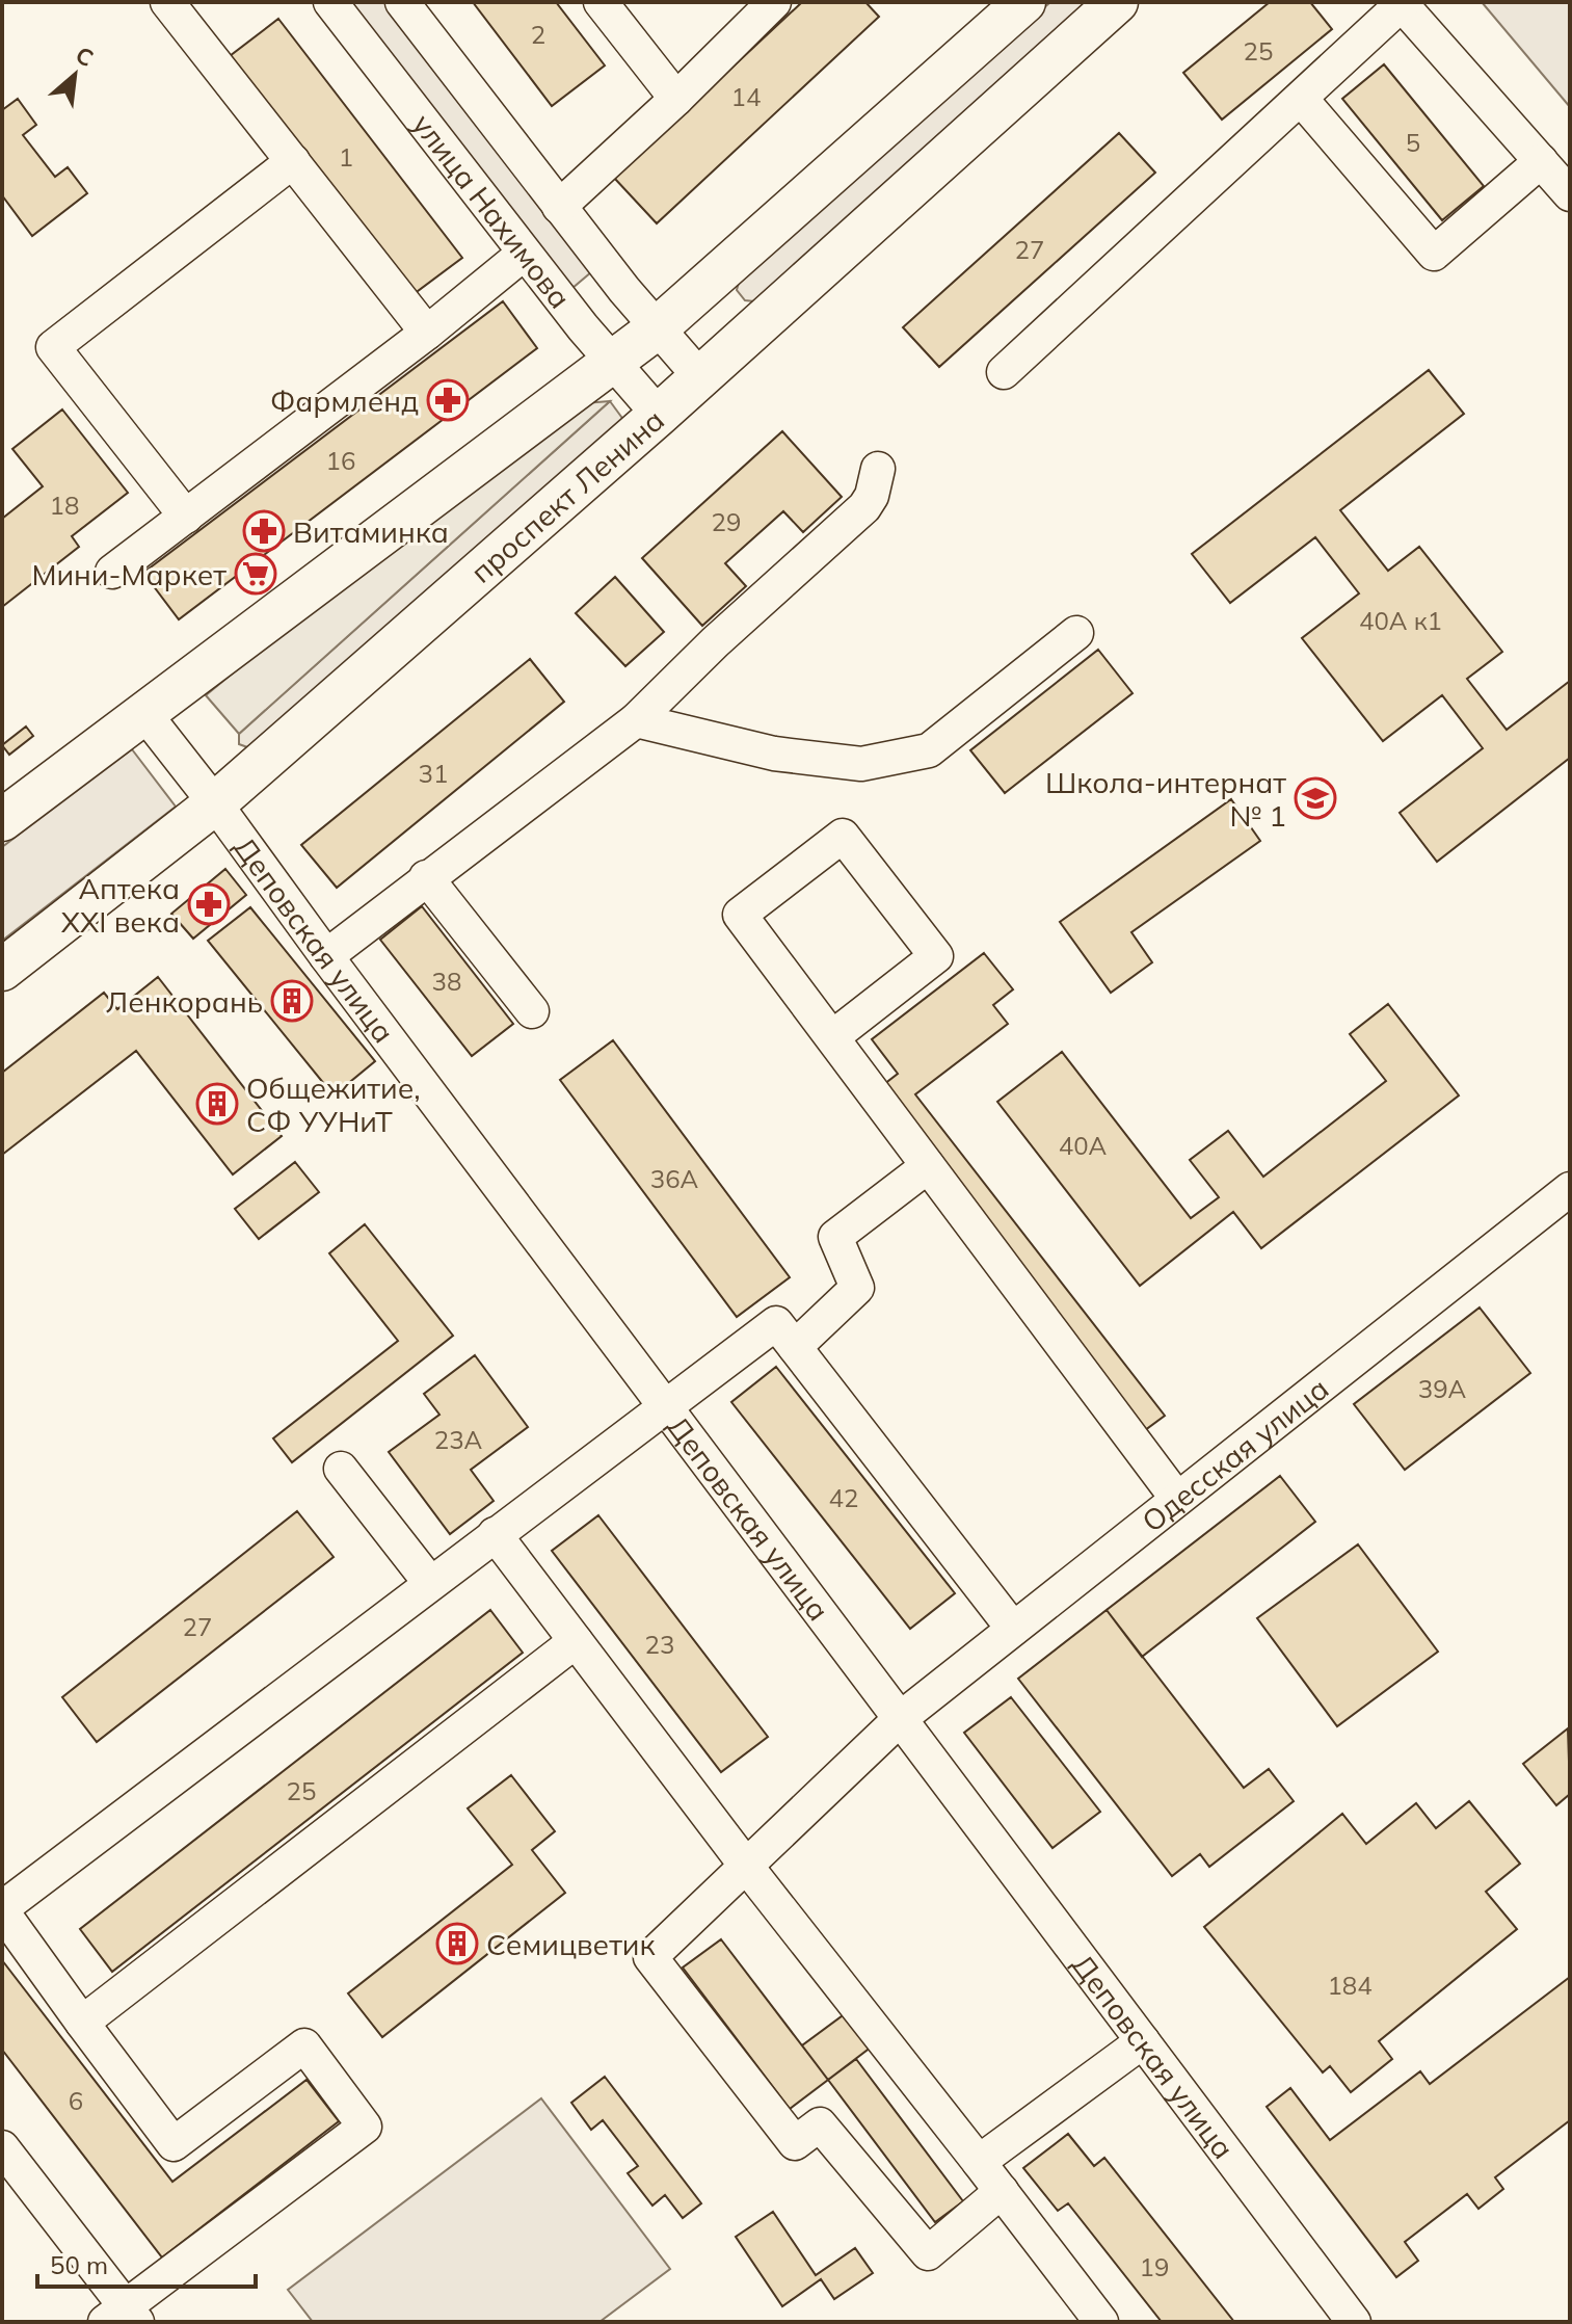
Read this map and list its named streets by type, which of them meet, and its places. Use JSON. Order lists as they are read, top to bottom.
{
  "streets": {
    "main road": ["проспект Ленина"],
    "street": ["улица Нахимова", "Деповская улица", "Одесская улица"]
  },
  "crossings": [
    ["улица Нахимова", "проспект Ленина"],
    ["проспект Ленина", "Деповская улица"],
    ["Деповская улица", "Одесская улица"]
  ],
  "places": {
    "pharmacy": ["Фармленд", "Витаминка", "Аптека ХХI века"],
    "supermarket": ["Мини-Маркет"],
    "school or university": ["Школа-интернат № 1"],
    "building": ["Ленкорань", "Общежитие, СФ УУНиТ", "Семицветик"]
  },
  "house_numbers": [
    "2",
    "25",
    "14",
    "5",
    "1",
    "27",
    "16",
    "18",
    "29",
    "40А к1",
    "31",
    "38",
    "40А",
    "36А",
    "39А",
    "23А",
    "42",
    "27",
    "23",
    "25",
    "184",
    "6",
    "19"
  ],
  "scale_bar": "50 m",
  "north": "top right"
}
